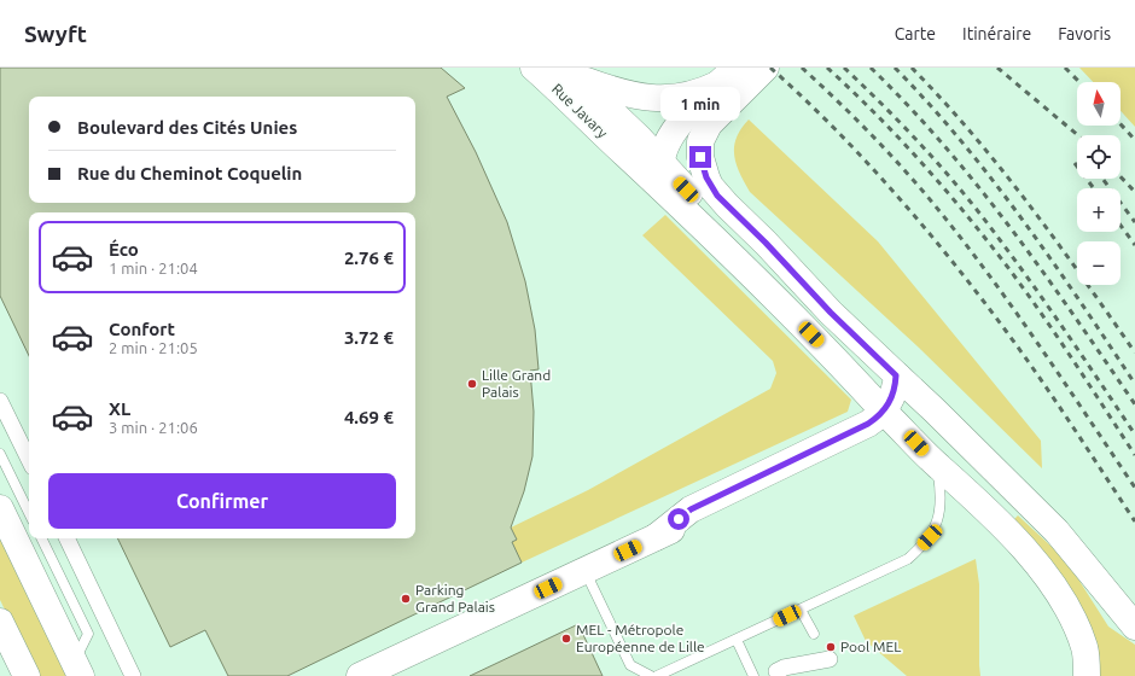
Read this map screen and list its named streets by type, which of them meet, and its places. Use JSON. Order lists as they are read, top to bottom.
{
  "streets": {
    "main road": ["Rue Javary"]
  },
  "places": [
    "Lille Grand Palais",
    "Parking Grand Palais",
    "MEL - Métropole Européenne de Lille",
    "Pool MEL"
  ],
  "north": "top",
  "page": {
    "header": "Swyft",
    "nav": ["Carte", "Itinéraire", "Favoris"],
    "map_buttons": ["+", "−"],
    "bubble": "1 min",
    "banner": ["Boulevard des Cités Unies", "Rue du Cheminot Coquelin"],
    "list": [
      {
        "name": "Éco",
        "note": "1 min · 21:04",
        "value": "2.76 €"
      },
      {
        "name": "Confort",
        "note": "2 min · 21:05",
        "value": "3.72 €"
      },
      {
        "name": "XL",
        "note": "3 min · 21:06",
        "value": "4.69 €"
      }
    ],
    "buttons": "Confirmer"
  }
}
